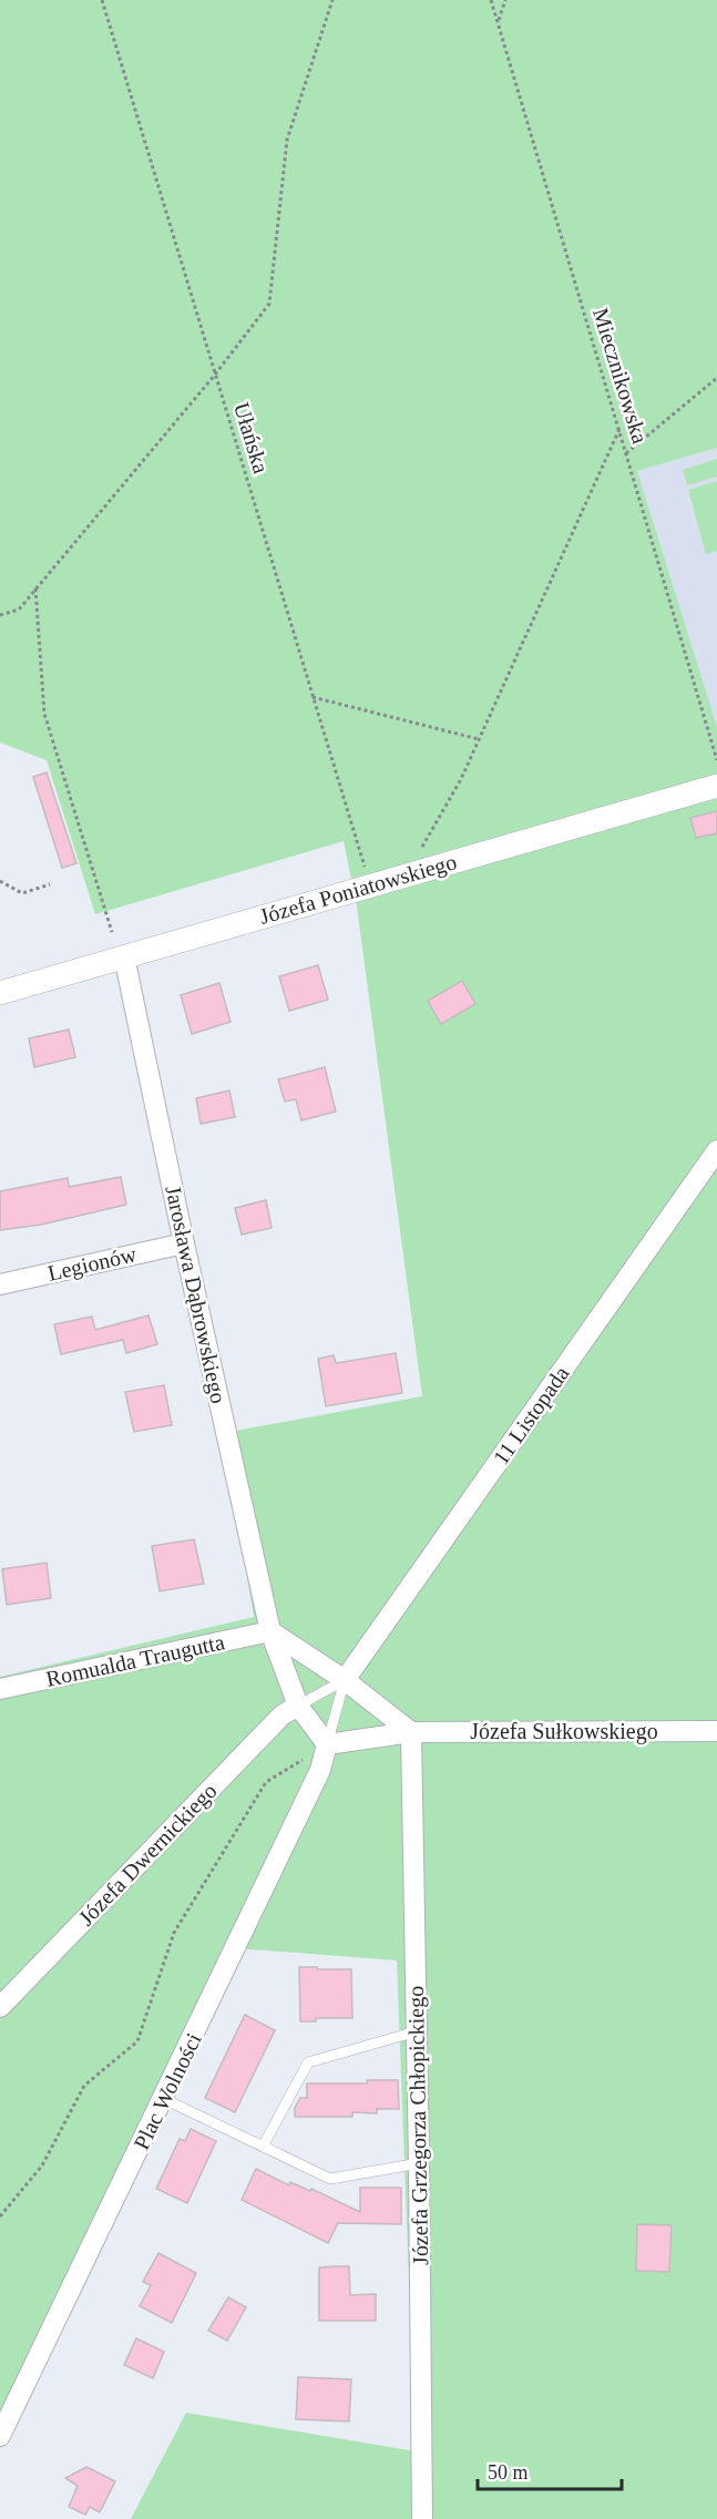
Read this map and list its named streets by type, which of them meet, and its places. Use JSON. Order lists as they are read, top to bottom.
{
  "streets": {
    "street": [
      "Józefa Poniatowskiego",
      "Legionów",
      "Jarosława Dąbrowskiego",
      "11 Listopada",
      "Romualda Traugutta",
      "Józefa Sułkowskiego",
      "Józefa Dwernickiego",
      "Plac Wolności",
      "Józefa Grzegorza Chłopickiego"
    ],
    "path": ["Miecznikowska", "Ułańska"]
  },
  "crossings": [
    ["Ułańska", "Józefa Poniatowskiego"],
    ["Józefa Poniatowskiego", "Jarosława Dąbrowskiego"],
    ["Legionów", "Jarosława Dąbrowskiego"],
    ["Jarosława Dąbrowskiego", "Romualda Traugutta"],
    ["Jarosława Dąbrowskiego", "Józefa Dwernickiego"],
    ["Józefa Sułkowskiego", "Plac Wolności"],
    ["Józefa Sułkowskiego", "Józefa Grzegorza Chłopickiego"]
  ],
  "scale_bar": "50 m"
}
